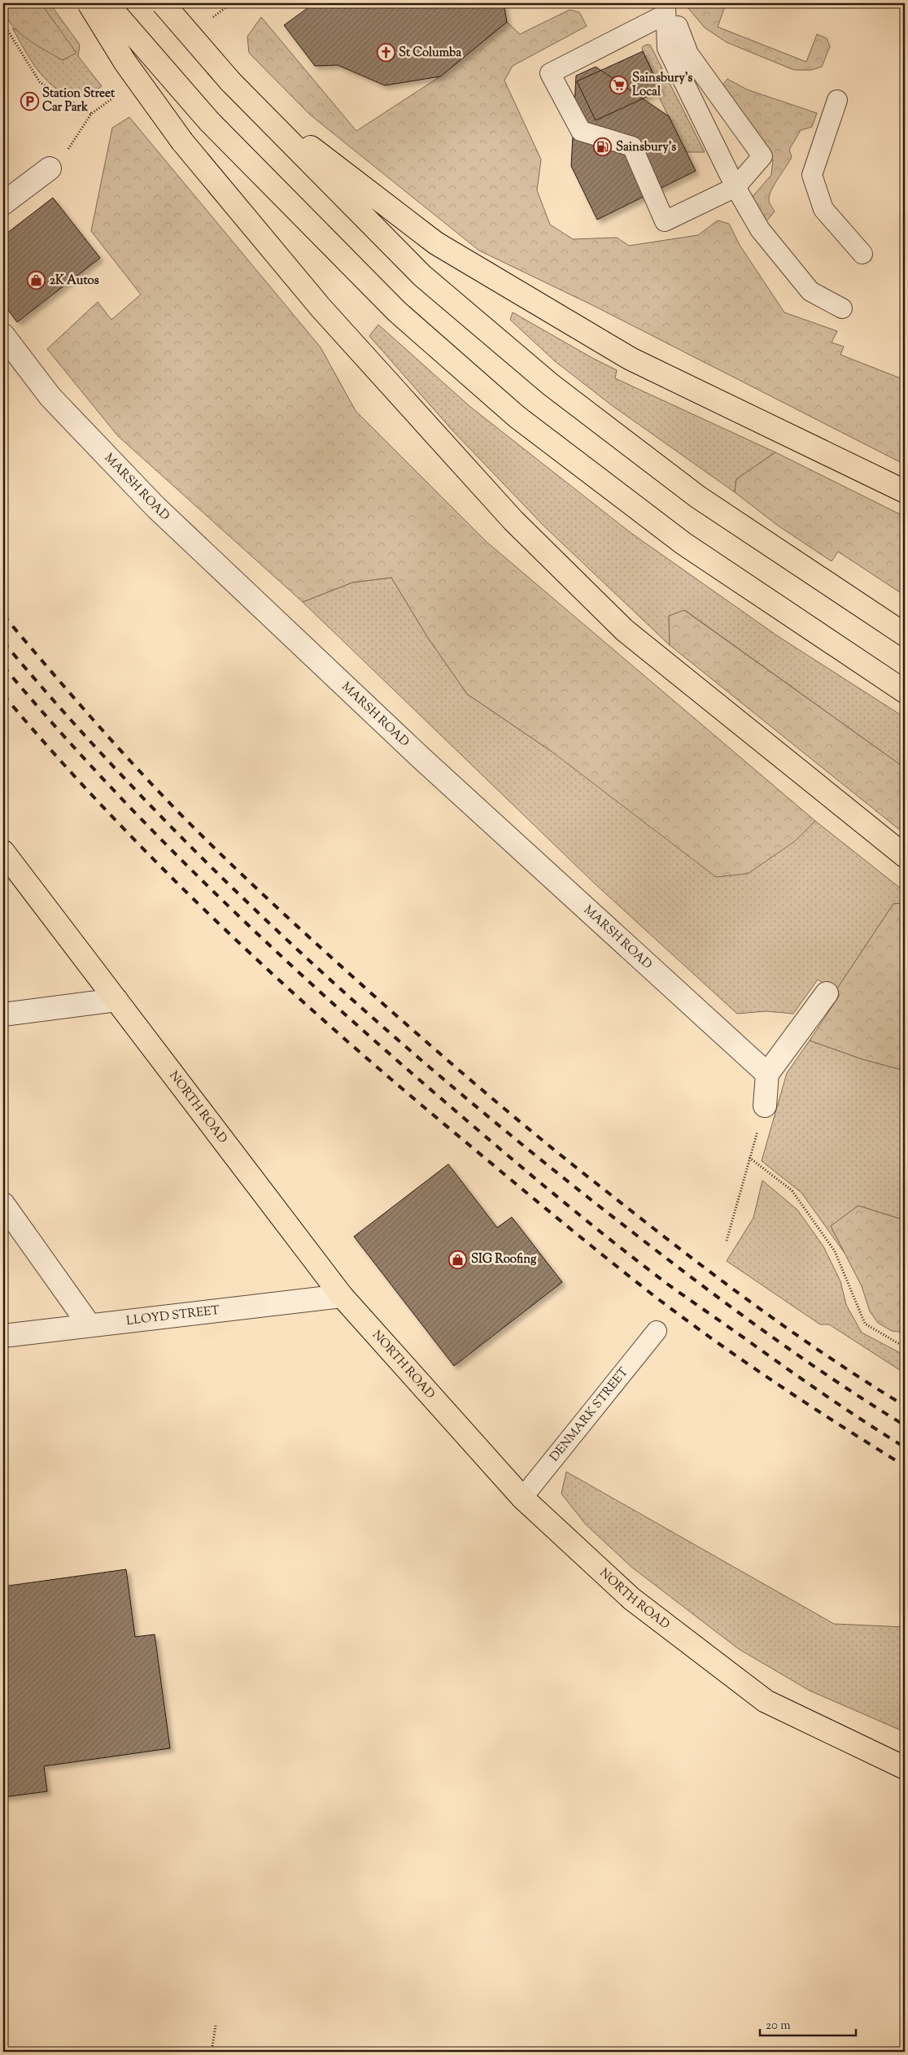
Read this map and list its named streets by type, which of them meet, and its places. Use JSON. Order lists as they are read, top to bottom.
{
  "streets": {
    "main road": ["NORTH ROAD"],
    "street": ["MARSH ROAD", "LLOYD STREET"],
    "lane": ["DENMARK STREET"]
  },
  "crossings": [
    ["NORTH ROAD", "LLOYD STREET"],
    ["NORTH ROAD", "DENMARK STREET"]
  ],
  "places": {
    "church": ["St Columba"],
    "supermarket": ["Sainsbury's Local"],
    "parking": ["Station Street Car Park"],
    "fuel station": ["Sainsbury's"],
    "shop": ["2K Autos", "SIG Roofing"]
  },
  "scale_bar": "20 m"
}
